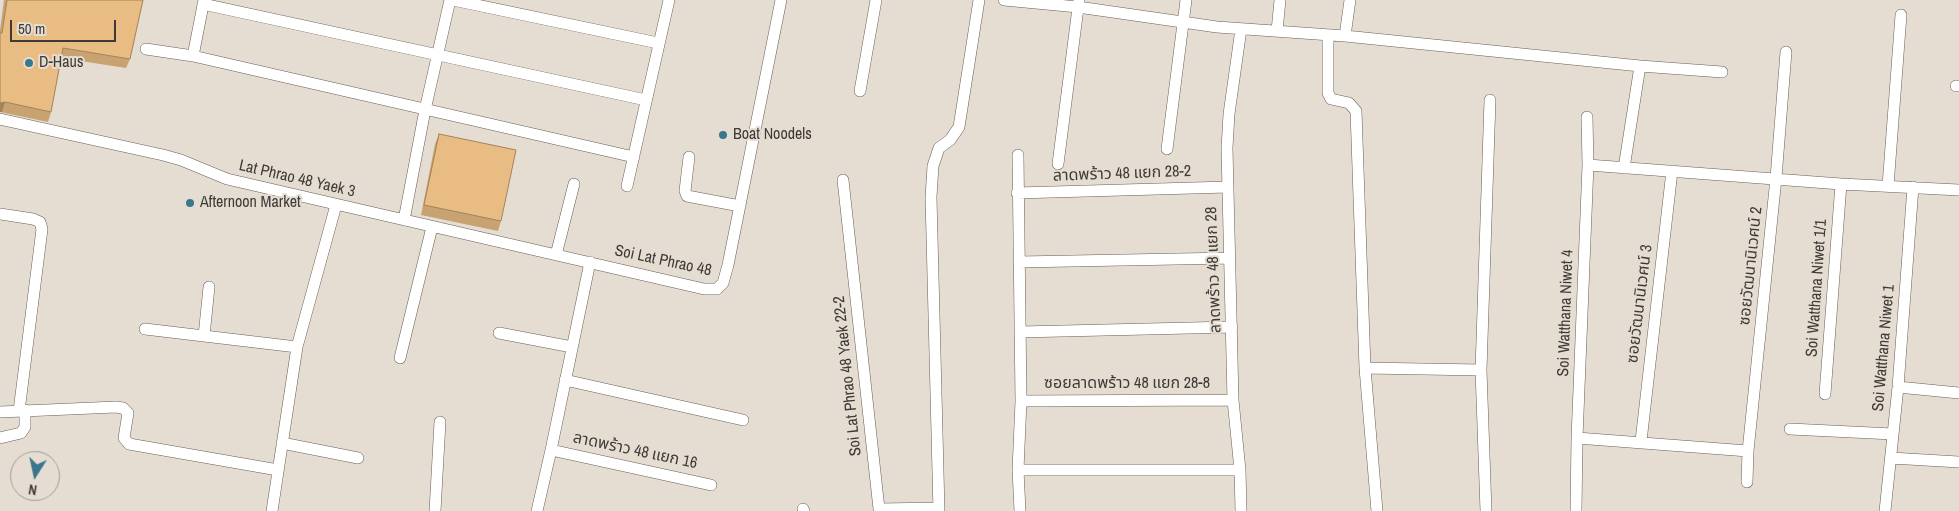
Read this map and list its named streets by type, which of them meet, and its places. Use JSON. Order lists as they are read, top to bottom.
{
  "streets": {
    "street": [
      "ลาดพร้าว 48 แยก 28-2",
      "Lat Phrao 48 Yaek 3",
      "Soi Lat Phrao 48",
      "ซอยวัฒนานิเวศน์ 2",
      "ลาดพร้าว 48 แยก 28",
      "Soi Watthana Niwet 1/1",
      "ซอยวัฒนานิเวศน์ 3",
      "Soi Watthana Niwet 4",
      "Soi Watthana Niwet 1",
      "Soi Lat Phrao 48 Yaek 22-2",
      "ซอยลาดพร้าว 48 แยก 28-8",
      "ลาดพร้าว 48 แยก 16"
    ]
  },
  "crossings": [
    ["ลาดพร้าว 48 แยก 28-2", "ลาดพร้าว 48 แยก 28"],
    ["Lat Phrao 48 Yaek 3", "Soi Lat Phrao 48"],
    ["Soi Lat Phrao 48", "ลาดพร้าว 48 แยก 16"],
    ["ลาดพร้าว 48 แยก 28", "ซอยลาดพร้าว 48 แยก 28-8"]
  ],
  "places": ["D-Haus", "Boat Noodels", "Afternoon Market"],
  "scale_bar": "50 m",
  "north": "bottom"
}
